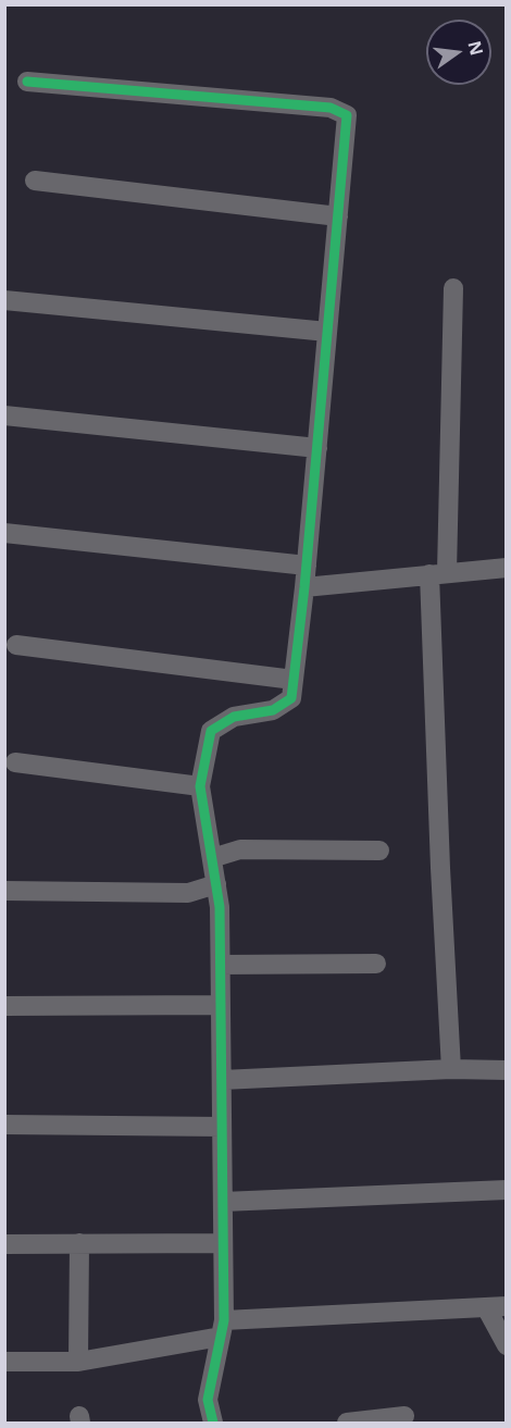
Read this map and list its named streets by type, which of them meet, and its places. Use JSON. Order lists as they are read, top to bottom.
{
  "north": "right"
}
